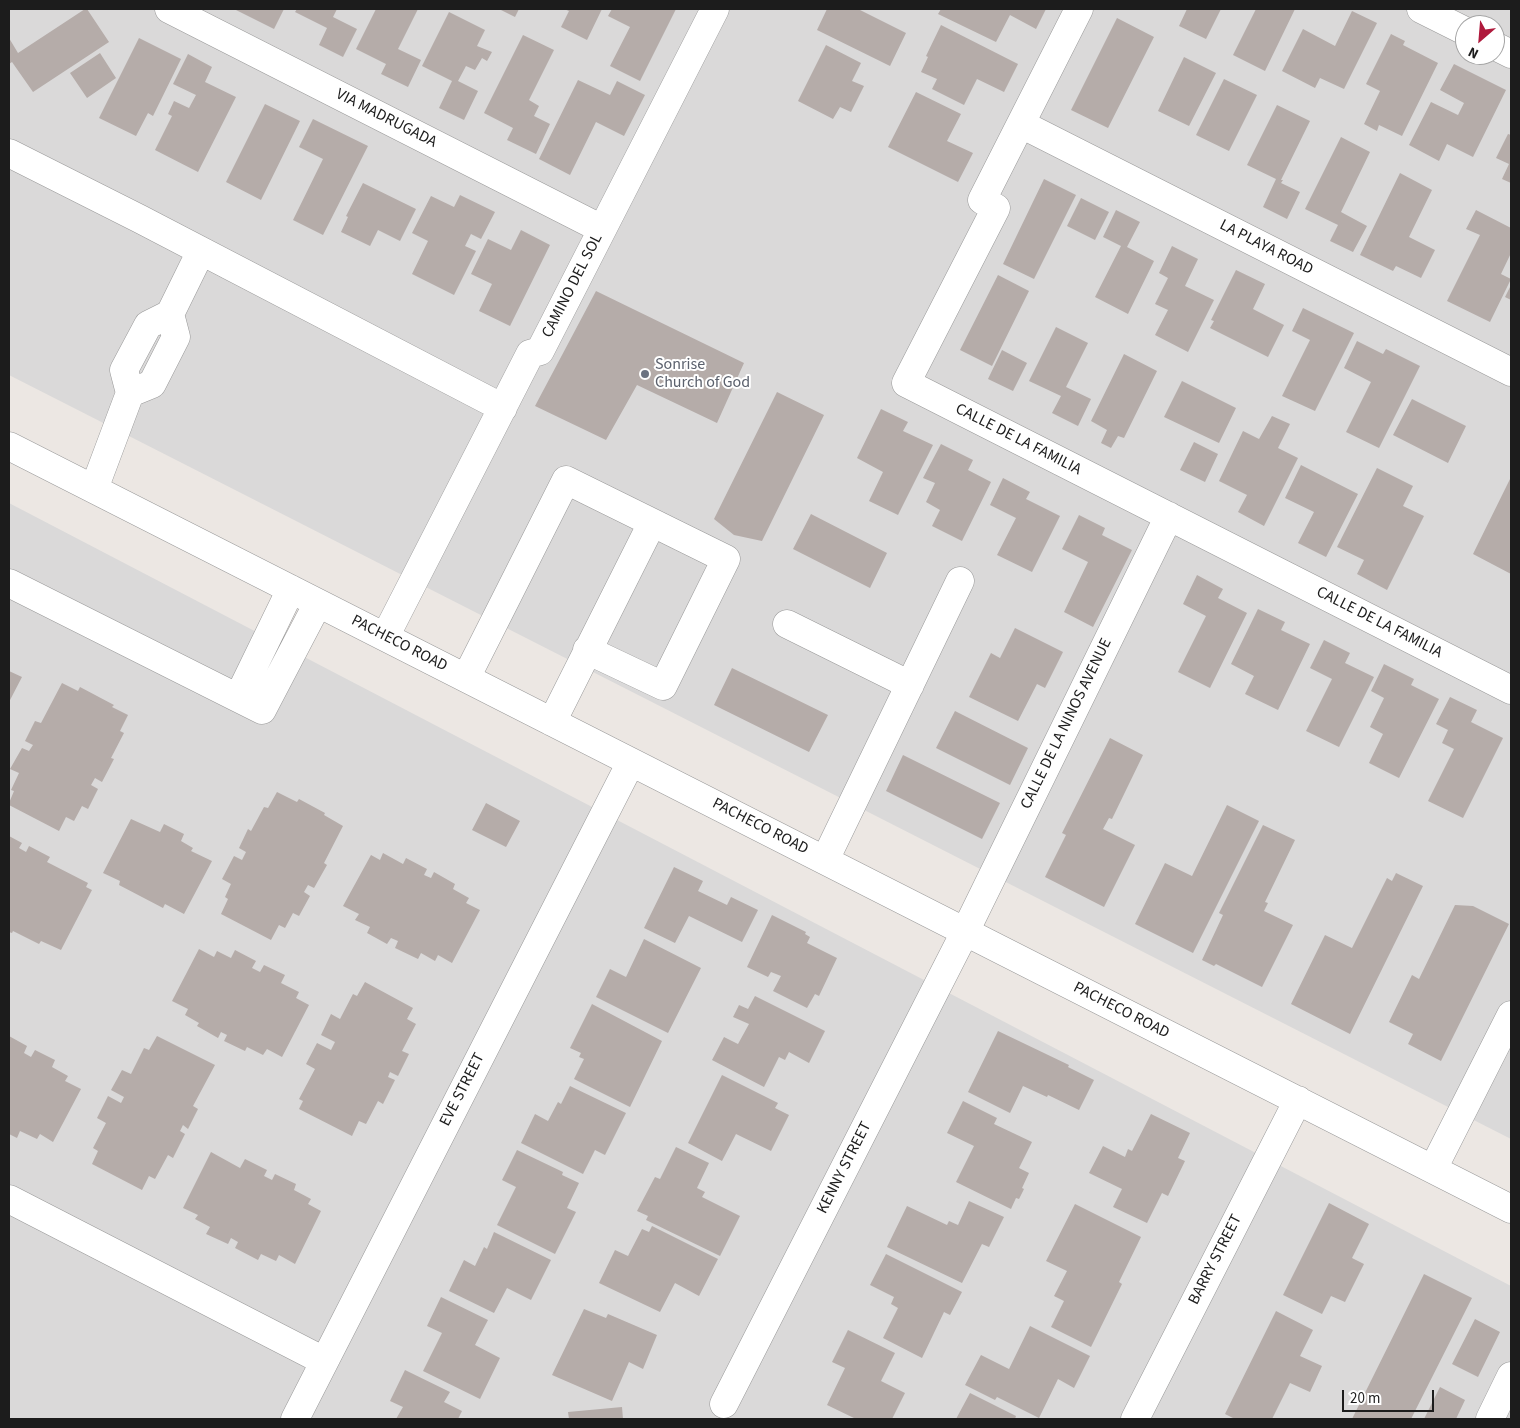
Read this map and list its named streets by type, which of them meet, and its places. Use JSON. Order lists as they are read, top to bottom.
{
  "streets": {
    "street": [
      "VIA MADRUGADA",
      "LA PLAYA ROAD",
      "CAMINO DEL SOL",
      "CALLE DE LA FAMILIA",
      "PACHECO ROAD",
      "CALLE DE LA NINOS AVENUE",
      "EVE STREET",
      "KENNY STREET",
      "BARRY STREET"
    ]
  },
  "crossings": [
    ["VIA MADRUGADA", "CAMINO DEL SOL"],
    ["LA PLAYA ROAD", "CALLE DE LA FAMILIA"],
    ["CAMINO DEL SOL", "PACHECO ROAD"],
    ["CALLE DE LA FAMILIA", "CALLE DE LA NINOS AVENUE"],
    ["PACHECO ROAD", "CALLE DE LA NINOS AVENUE"],
    ["PACHECO ROAD", "EVE STREET"],
    ["PACHECO ROAD", "KENNY STREET"],
    ["PACHECO ROAD", "BARRY STREET"],
    ["CALLE DE LA NINOS AVENUE", "KENNY STREET"]
  ],
  "places": ["Sonrise Church of God"],
  "scale_bar": "20 m",
  "north": "bottom left"
}
